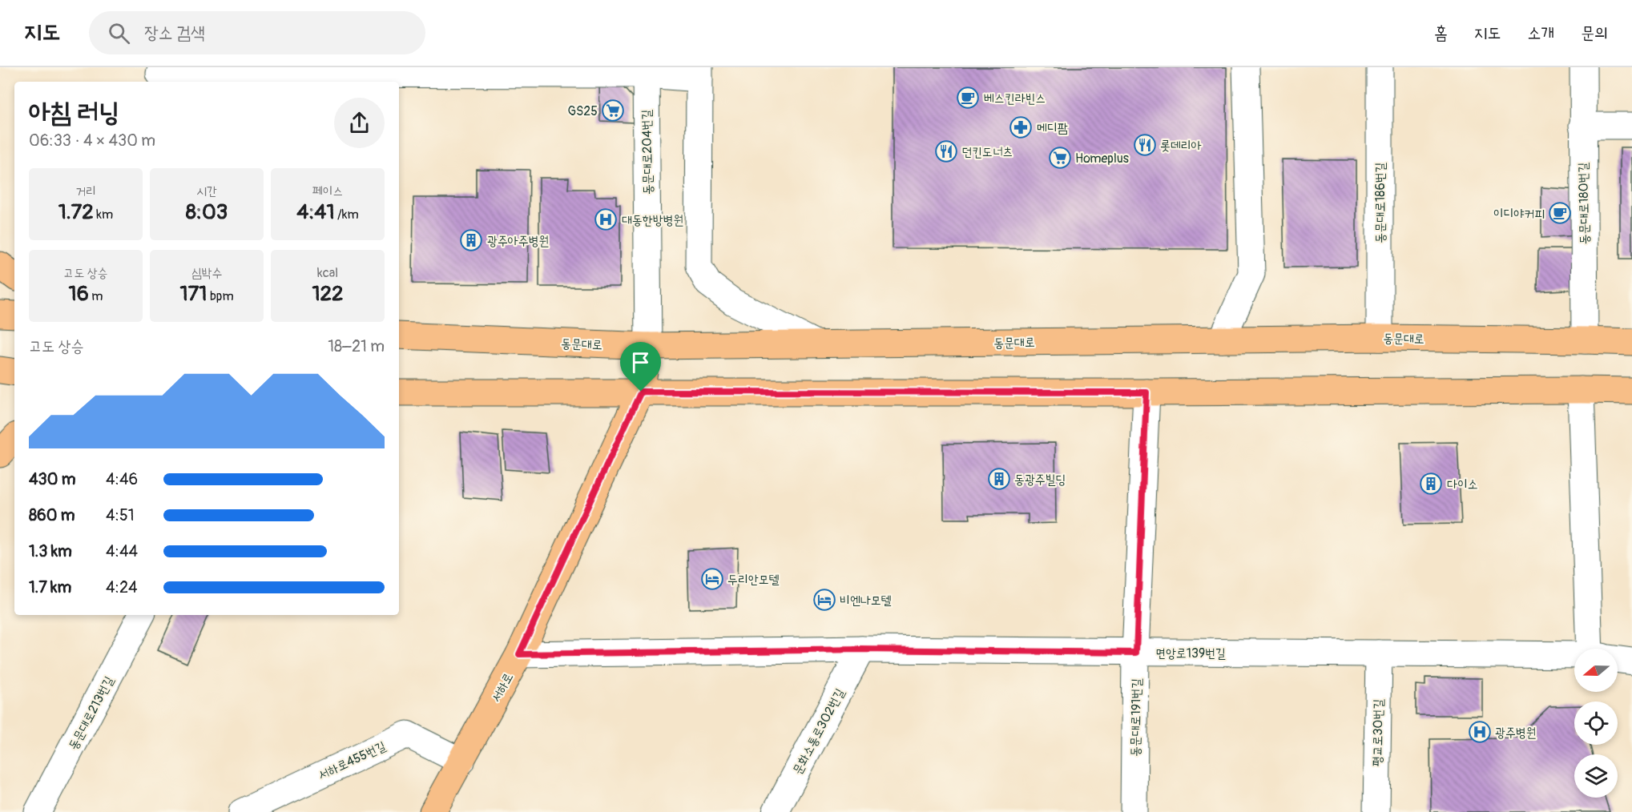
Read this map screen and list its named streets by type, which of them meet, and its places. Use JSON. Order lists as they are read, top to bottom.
{
  "streets": {
    "main road": ["동문대로", "서하로"],
    "street": [
      "동문대로204번길",
      "동문대로186번길",
      "동문대로180번길",
      "면앙로139번길",
      "동문대로213번길",
      "동문대로191번길",
      "문화소통로302번길",
      "평교로30번길",
      "서하로455번길"
    ]
  },
  "crossings": [
    ["동문대로204번길", "동문대로"],
    ["동문대로204번길", "서하로"],
    ["동문대로186번길", "동문대로"],
    ["동문대로180번길", "동문대로"],
    ["동문대로", "서하로"],
    ["면앙로139번길", "서하로"],
    ["면앙로139번길", "동문대로191번길"],
    ["면앙로139번길", "문화소통로302번길"],
    ["면앙로139번길", "평교로30번길"],
    ["서하로", "서하로455번길"]
  ],
  "places": {
    "cafe": ["베스킨라빈스", "이디야커피"],
    "supermarket": ["GS25", "Homeplus"],
    "pharmacy": ["메디팜"],
    "restaurant": ["롯데리아", "던킨도너츠"],
    "hospital": ["대동한방병원", "광주병원"],
    "building": ["광주아주병원", "동광주빌딩", "다이소"],
    "hotel": ["두리안모텔", "비엔나모텔"]
  },
  "north": "left",
  "page": {
    "header": "지도",
    "search": "장소 검색",
    "nav": [
      "홈",
      "지도",
      "소개",
      "문의"
    ],
    "heading": ["아침 러닝", "06:33 · 4 × 430 m"],
    "stats": [
      ["거리", "1.72 km"],
      ["시간", "8:03"],
      ["페이스", "4:41 /km"],
      ["고도 상승", "16 m"],
      ["심박수", "171 bpm"],
      ["kcal", "122"]
    ],
    "chart": ["고도 상승", "18–21 m"],
    "list": [
      {
        "name": "430 m",
        "note": "4:46"
      },
      {
        "name": "860 m",
        "note": "4:51"
      },
      {
        "name": "1.3 km",
        "note": "4:44"
      },
      {
        "name": "1.7 km",
        "note": "4:24"
      }
    ]
  }
}
